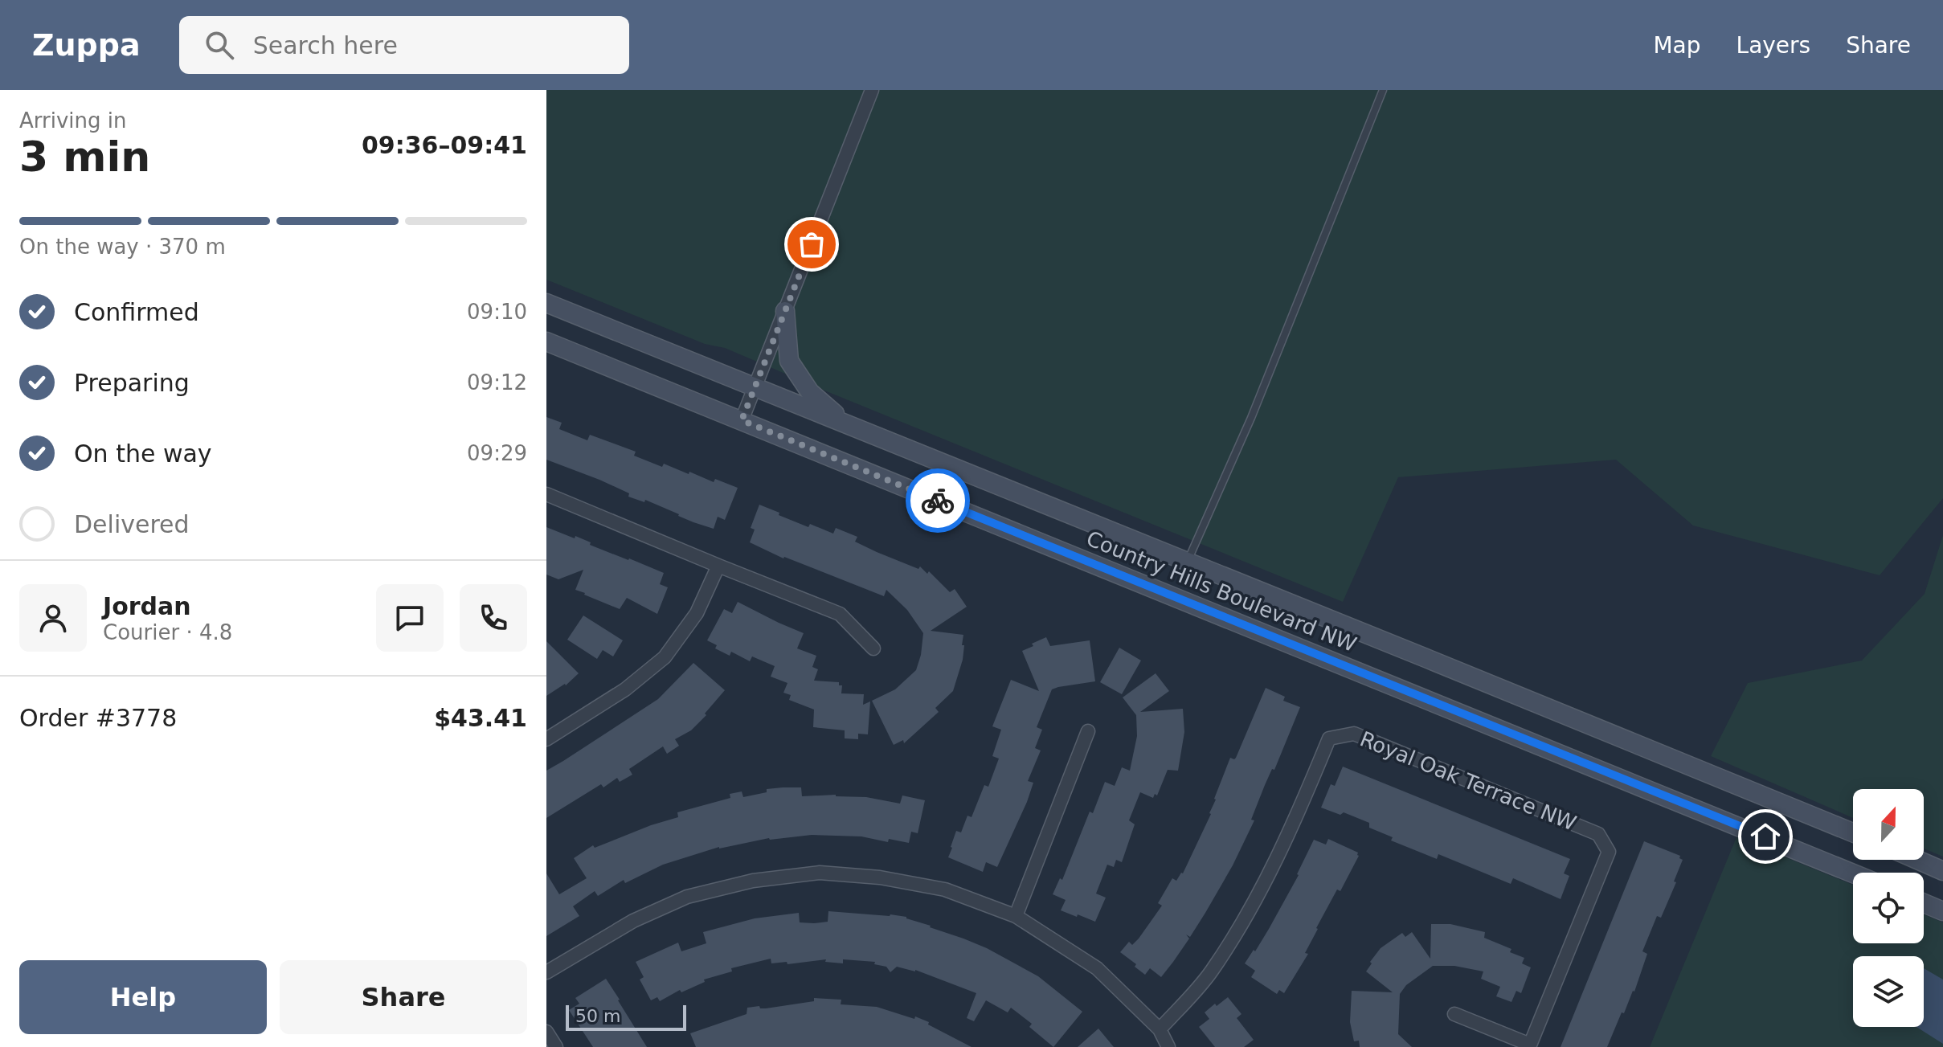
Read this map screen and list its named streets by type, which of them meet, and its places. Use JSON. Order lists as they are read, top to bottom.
{
  "streets": {
    "main road": ["Country Hills Boulevard NW"],
    "street": ["Royal Oak Terrace NW"]
  },
  "scale_bar": "50 m",
  "north": "top",
  "page": {
    "header": "Zuppa",
    "search": "Search here",
    "nav": ["Map", "Layers", "Share"],
    "heading": ["3 min", "Arriving in", "09:36–09:41"],
    "panel": [
      "Jordan",
      "Courier · 4.8",
      "Order #3778",
      "$43.41"
    ],
    "bar": "On the way · 370 m",
    "list": [
      ["Confirmed", "09:10"],
      ["Preparing", "09:12"],
      ["On the way", "09:29"],
      "Delivered"
    ],
    "buttons": ["Help", "Share"],
    "scale": "50 m"
  }
}
